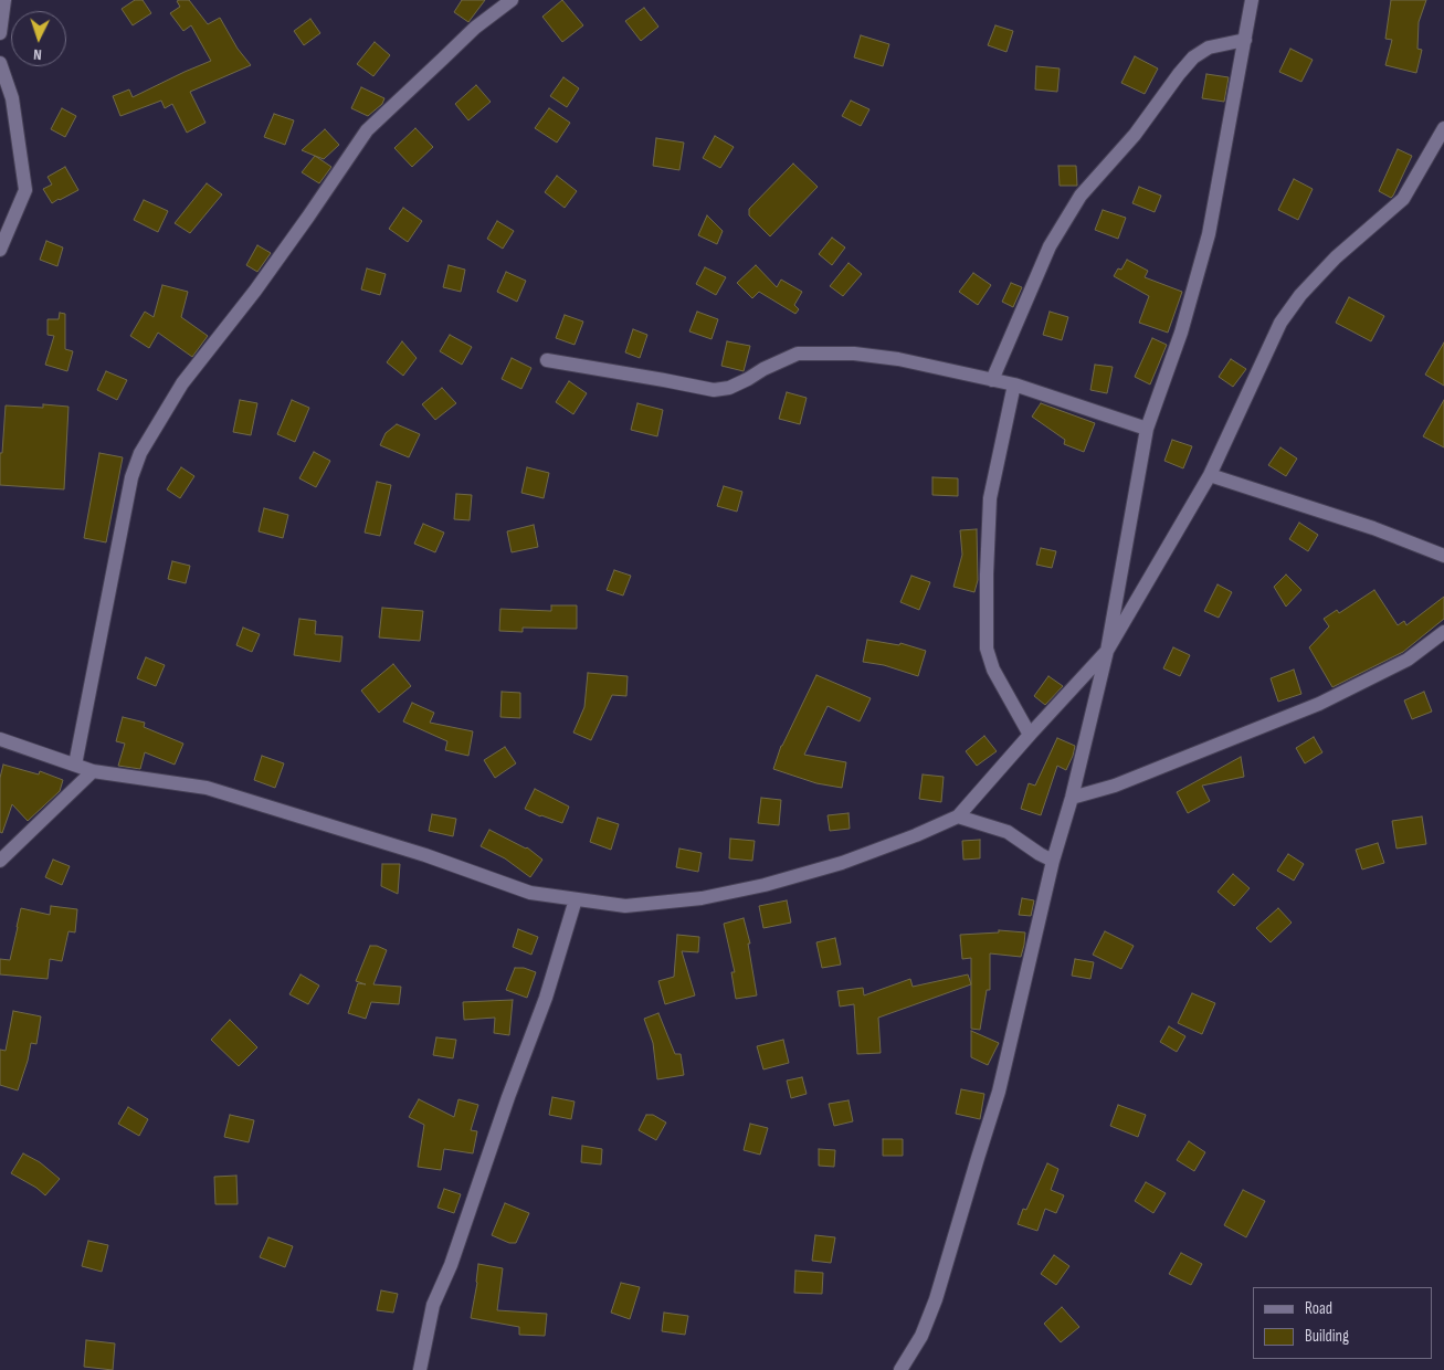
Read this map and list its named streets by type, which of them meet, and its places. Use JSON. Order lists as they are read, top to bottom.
{
  "legend": ["Road", "Building"],
  "north": "bottom"
}
